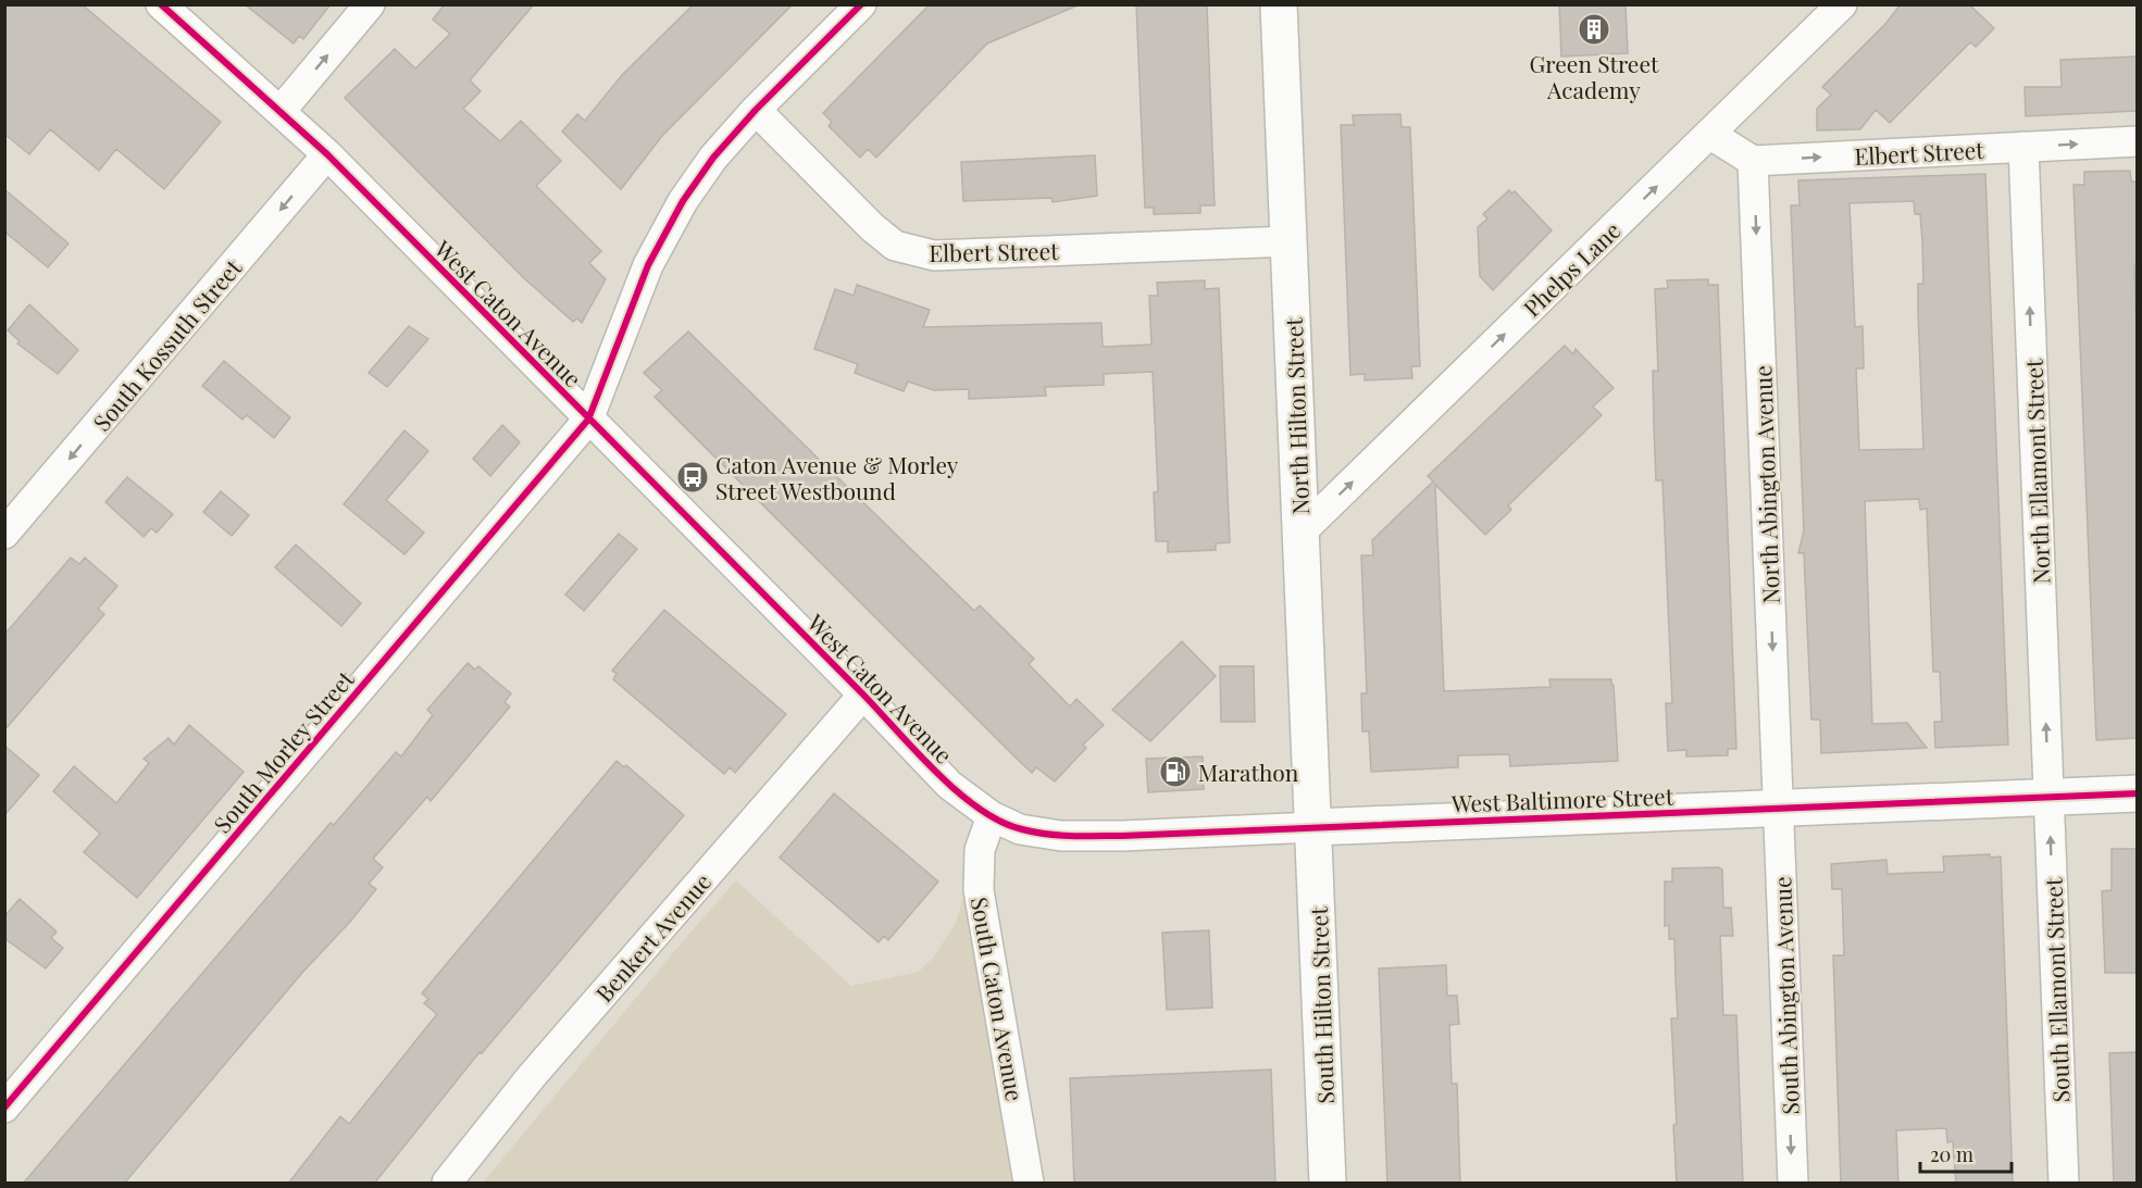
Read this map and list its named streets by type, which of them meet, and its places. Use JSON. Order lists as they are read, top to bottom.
{
  "streets": {
    "main road": ["North Hilton Street", "West Baltimore Street", "South Hilton Street"],
    "street": [
      "Elbert Street",
      "Phelps Lane",
      "West Caton Avenue",
      "South Kossuth Street",
      "North Ellamont Street",
      "North Abington Avenue",
      "South Morley Street",
      "Benkert Avenue",
      "South Ellamont Street",
      "South Abington Avenue",
      "South Caton Avenue"
    ]
  },
  "crossings": [
    ["Elbert Street", "North Hilton Street"],
    ["Elbert Street", "North Ellamont Street"],
    ["Elbert Street", "North Abington Avenue"],
    ["Phelps Lane", "North Hilton Street"],
    ["West Caton Avenue", "South Kossuth Street"],
    ["West Caton Avenue", "South Morley Street"],
    ["West Caton Avenue", "West Baltimore Street"],
    ["West Caton Avenue", "Benkert Avenue"],
    ["West Caton Avenue", "South Caton Avenue"],
    ["North Hilton Street", "West Baltimore Street"],
    ["North Hilton Street", "South Hilton Street"],
    ["North Ellamont Street", "West Baltimore Street"],
    ["North Ellamont Street", "South Ellamont Street"],
    ["North Abington Avenue", "West Baltimore Street"],
    ["North Abington Avenue", "South Abington Avenue"],
    ["West Baltimore Street", "South Ellamont Street"],
    ["West Baltimore Street", "South Abington Avenue"],
    ["West Baltimore Street", "South Caton Avenue"],
    ["West Baltimore Street", "South Hilton Street"]
  ],
  "one_way": [
    "Elbert Street",
    "Phelps Lane",
    "South Kossuth Street",
    "North Ellamont Street",
    "North Abington Avenue",
    "South Ellamont Street",
    "South Abington Avenue"
  ],
  "places": {
    "building": ["Green Street Academy"],
    "bus stop": ["Caton Avenue & Morley Street Westbound"],
    "fuel station": ["Marathon"]
  },
  "scale_bar": "20 m"
}
